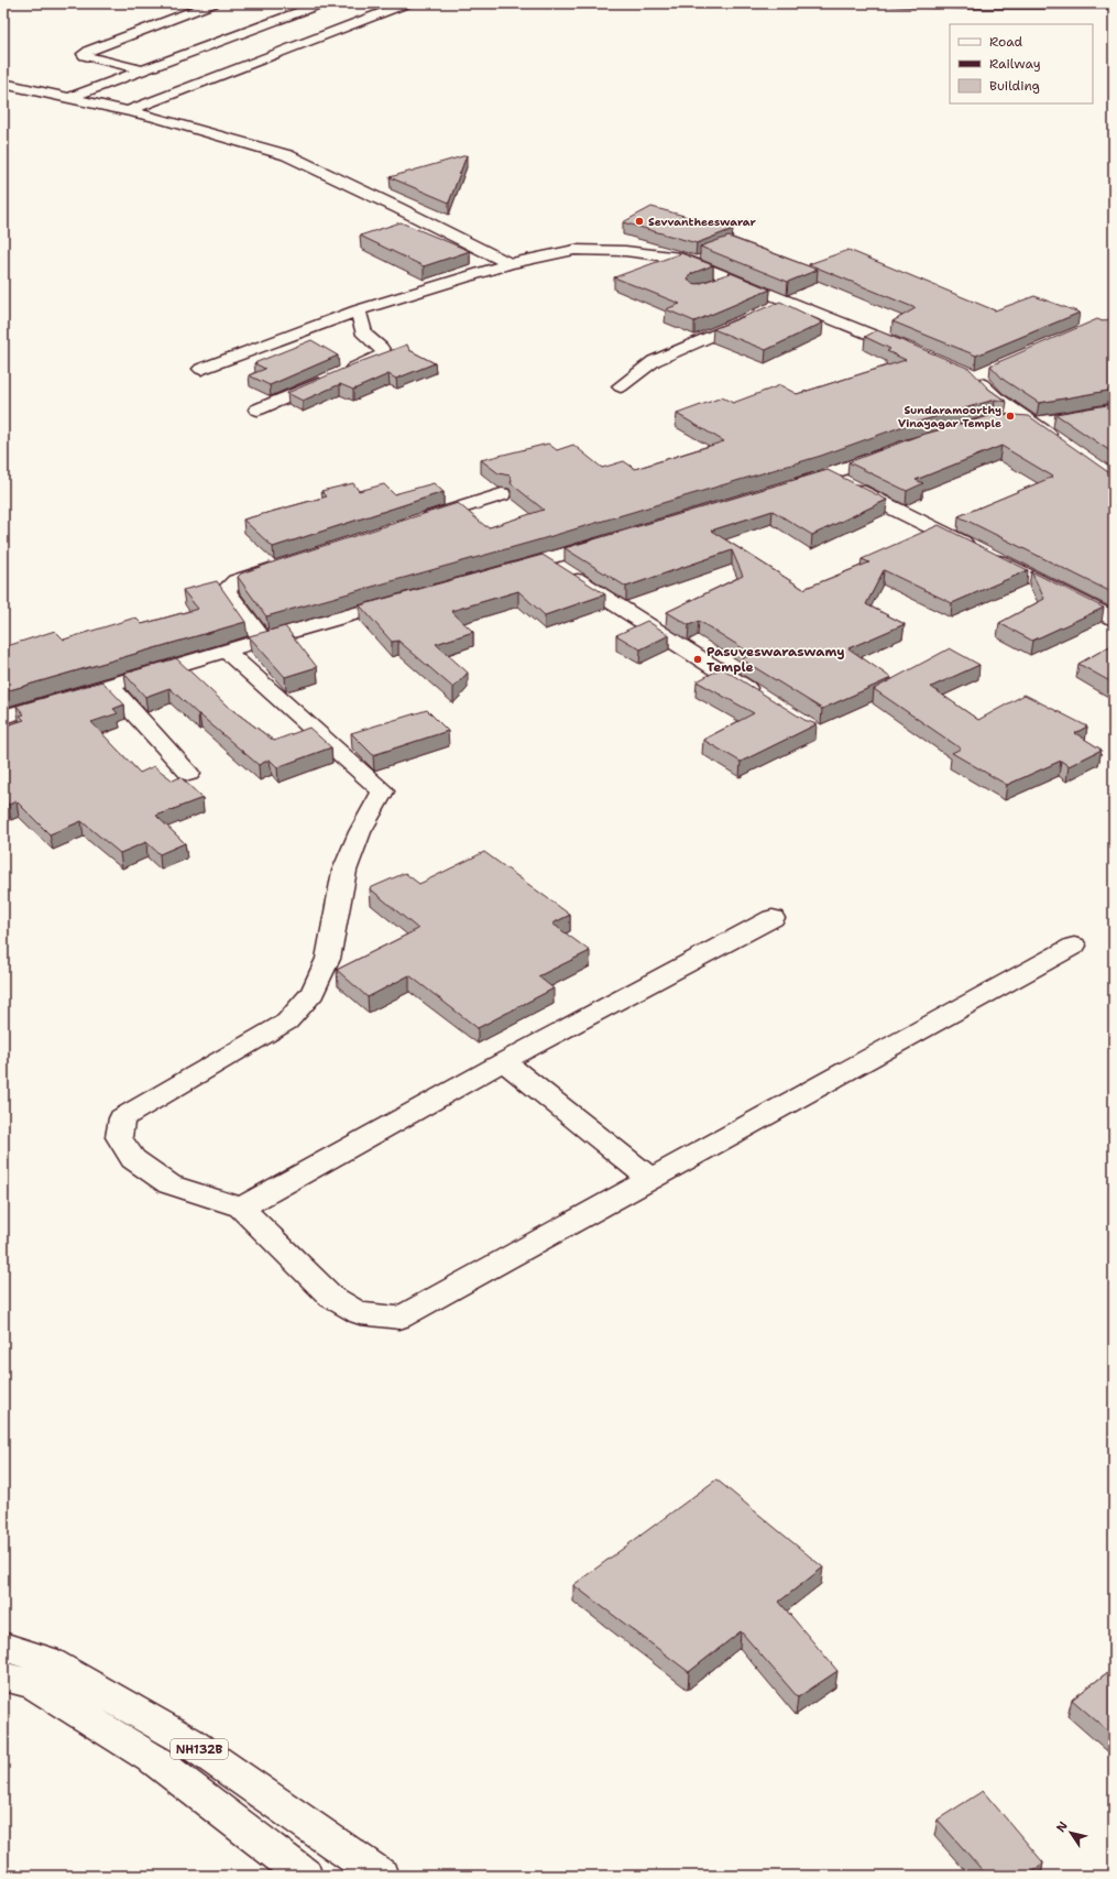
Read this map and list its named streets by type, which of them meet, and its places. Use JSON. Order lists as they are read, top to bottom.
{
  "streets": {
    "main road": ["NH132B"]
  },
  "places": ["Sevvantheeswarar", "Sundaramoorthy Vinayagar Temple", "Pasuveswaraswamy Temple"],
  "legend": ["Road", "Railway", "Building"],
  "north": "top left"
}
